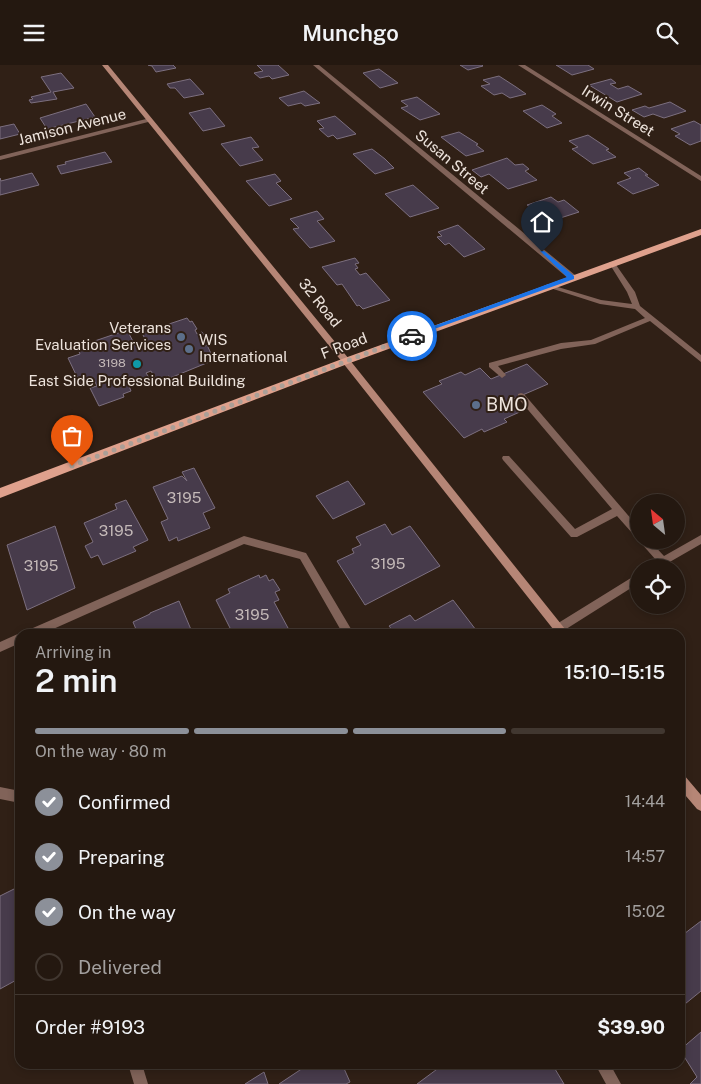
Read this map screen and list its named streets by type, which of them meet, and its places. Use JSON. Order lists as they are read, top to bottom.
{
  "streets": {
    "main road": ["F Road"],
    "street": [
      "Irwin Street",
      "Jamison Avenue",
      "Susan Street",
      "32 Road"
    ]
  },
  "crossings": [
    ["Jamison Avenue", "32 Road"],
    ["Susan Street", "F Road"],
    ["32 Road", "F Road"]
  ],
  "places": [
    "Veterans Evaluation Services",
    "WIS International",
    "East Side Professional Building",
    "BMO"
  ],
  "house_numbers": [
    "3198",
    "3195",
    "3195",
    "3195",
    "3195",
    "3195"
  ],
  "north": "top left",
  "page": {
    "header": "Munchgo",
    "heading": ["2 min", "Arriving in", "15:10–15:15"],
    "panel": ["Order #9193", "$39.90"],
    "bar": "On the way · 80 m",
    "list": [
      ["Confirmed", "14:44"],
      ["Preparing", "14:57"],
      ["On the way", "15:02"],
      "Delivered"
    ]
  }
}
